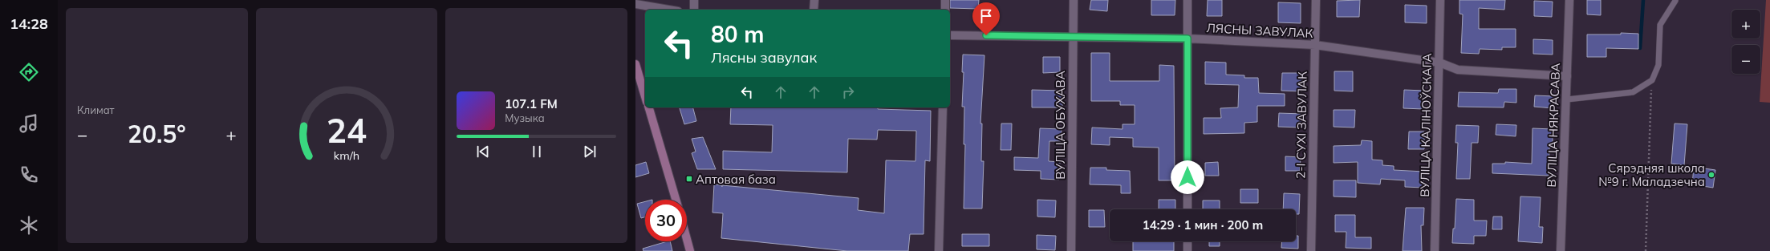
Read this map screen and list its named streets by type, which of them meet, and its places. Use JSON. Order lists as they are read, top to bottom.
{
  "streets": {
    "street": [
      "ЛЯСНЫ ЗАВУЛАК",
      "ВУЛІЦА ОБУХАВА",
      "2-І СУХІ ЗАВУЛАК",
      "ВУЛІЦА КАЛІНОЎСКАГА",
      "ВУЛІЦА НЯКРАСАВА"
    ]
  },
  "crossings": [
    ["ЛЯСНЫ ЗАВУЛАК", "ВУЛІЦА ОБУХАВА"],
    ["ЛЯСНЫ ЗАВУЛАК", "2-І СУХІ ЗАВУЛАК"],
    ["ЛЯСНЫ ЗАВУЛАК", "ВУЛІЦА КАЛІНОЎСКАГА"],
    ["ЛЯСНЫ ЗАВУЛАК", "ВУЛІЦА НЯКРАСАВА"]
  ],
  "places": {
    "other": ["Сярэдняя школа №9 г. Маладзечна"],
    "transit": ["Аптовая база"]
  },
  "page": {
    "tabs": "14:28",
    "tile": "Климат",
    "map_buttons": ["+", "−"],
    "turn": ["80 m", "Лясны завулак"],
    "song": ["107.1 FM", "Музыка"],
    "heat": ["−", "20.5°", "+"],
    "limit": "30",
    "trip": "14:29 · 1 мин · 200 m",
    "gauge": ["24", "km/h"]
  }
}
